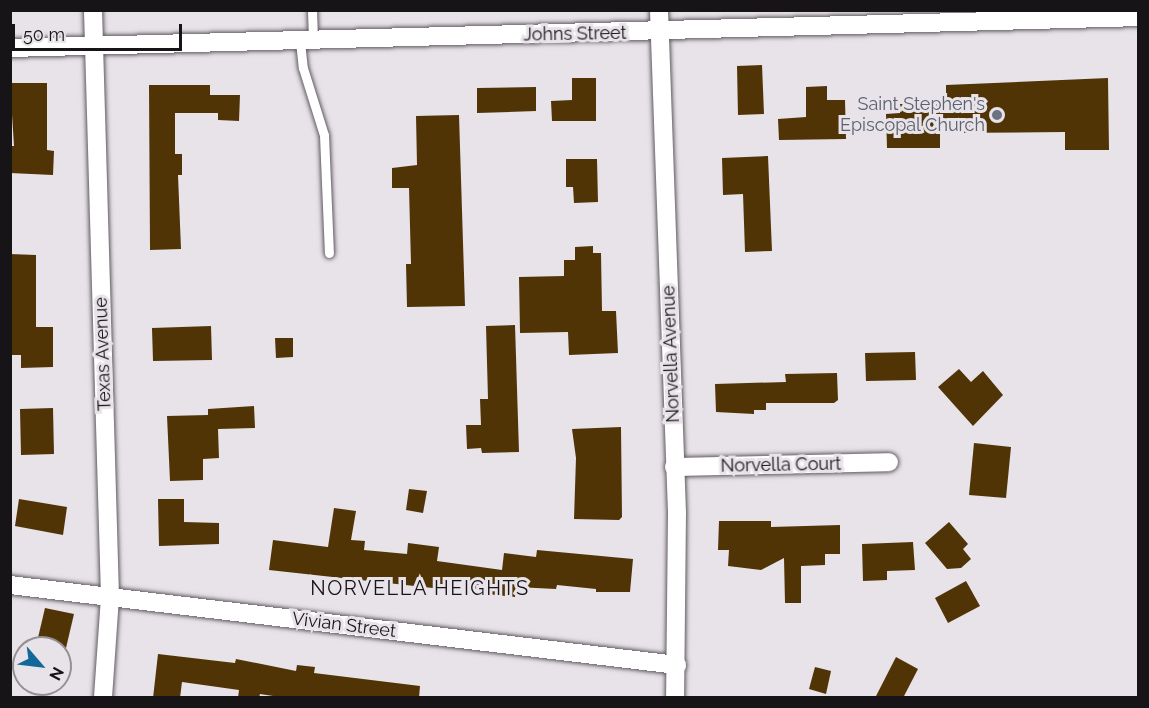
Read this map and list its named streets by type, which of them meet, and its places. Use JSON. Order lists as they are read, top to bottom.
{
  "streets": {
    "street": [
      "Johns Street",
      "Texas Avenue",
      "Norvella Avenue",
      "Norvella Court",
      "Vivian Street"
    ]
  },
  "crossings": [
    ["Johns Street", "Texas Avenue"],
    ["Johns Street", "Norvella Avenue"],
    ["Texas Avenue", "Vivian Street"],
    ["Norvella Avenue", "Norvella Court"],
    ["Norvella Avenue", "Vivian Street"]
  ],
  "districts": ["NORVELLA HEIGHTS"],
  "places": ["Saint Stephen's Episcopal Church"],
  "scale_bar": "50 m",
  "north": "bottom right"
}
